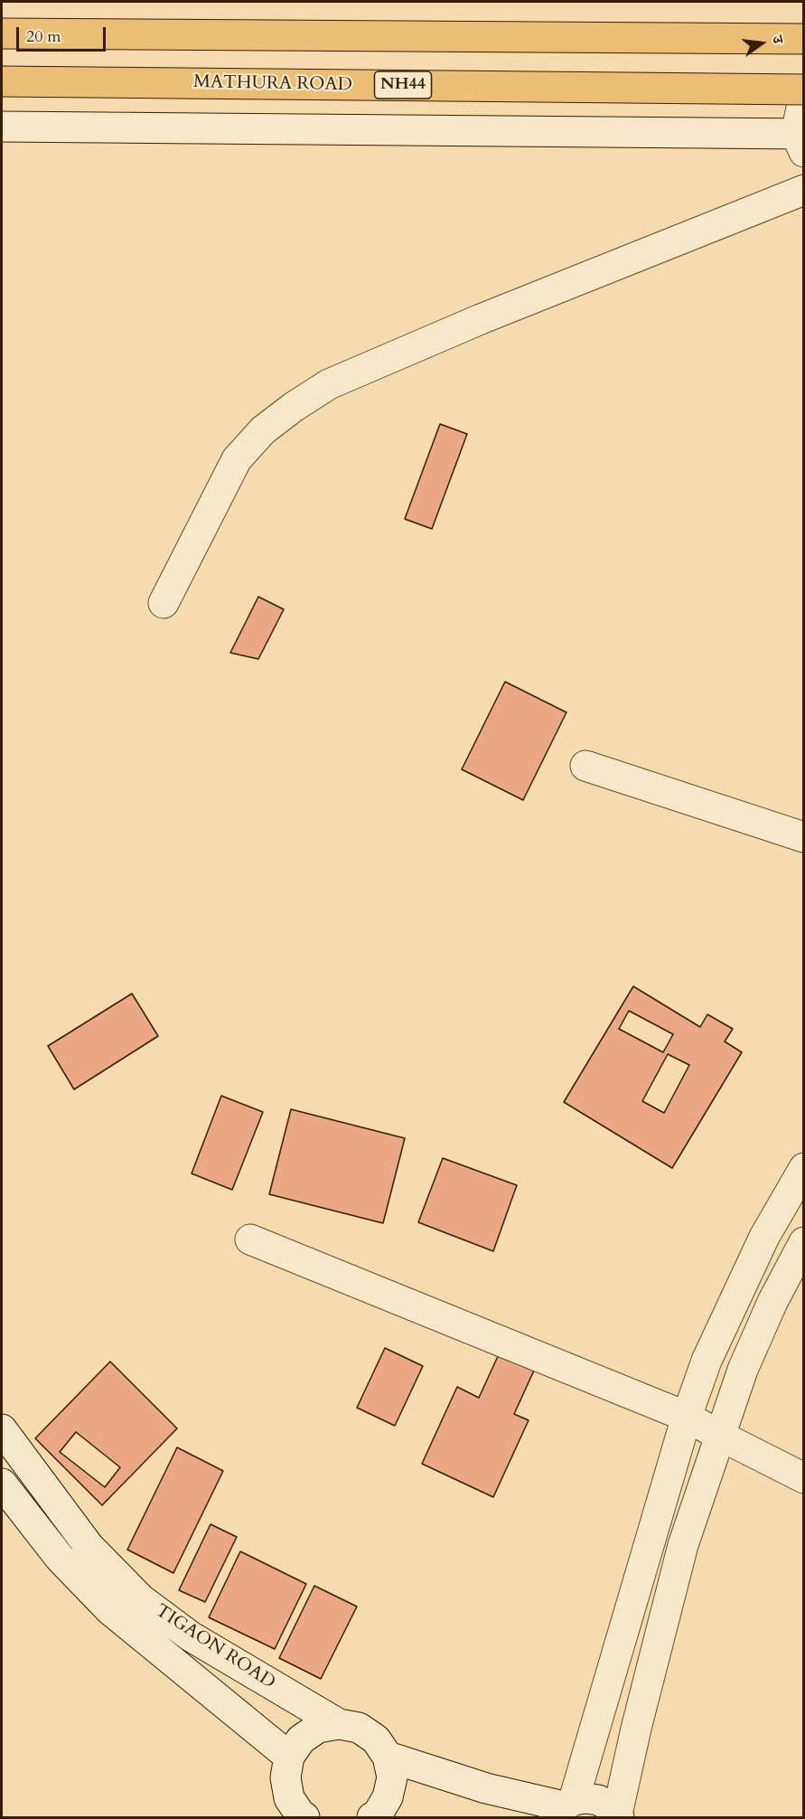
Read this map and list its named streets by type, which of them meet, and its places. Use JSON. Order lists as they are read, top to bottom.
{
  "streets": {
    "highway": ["MATHURA ROAD", "NH44"],
    "street": ["TIGAON ROAD"]
  },
  "scale_bar": "20 m",
  "north": "right"
}
